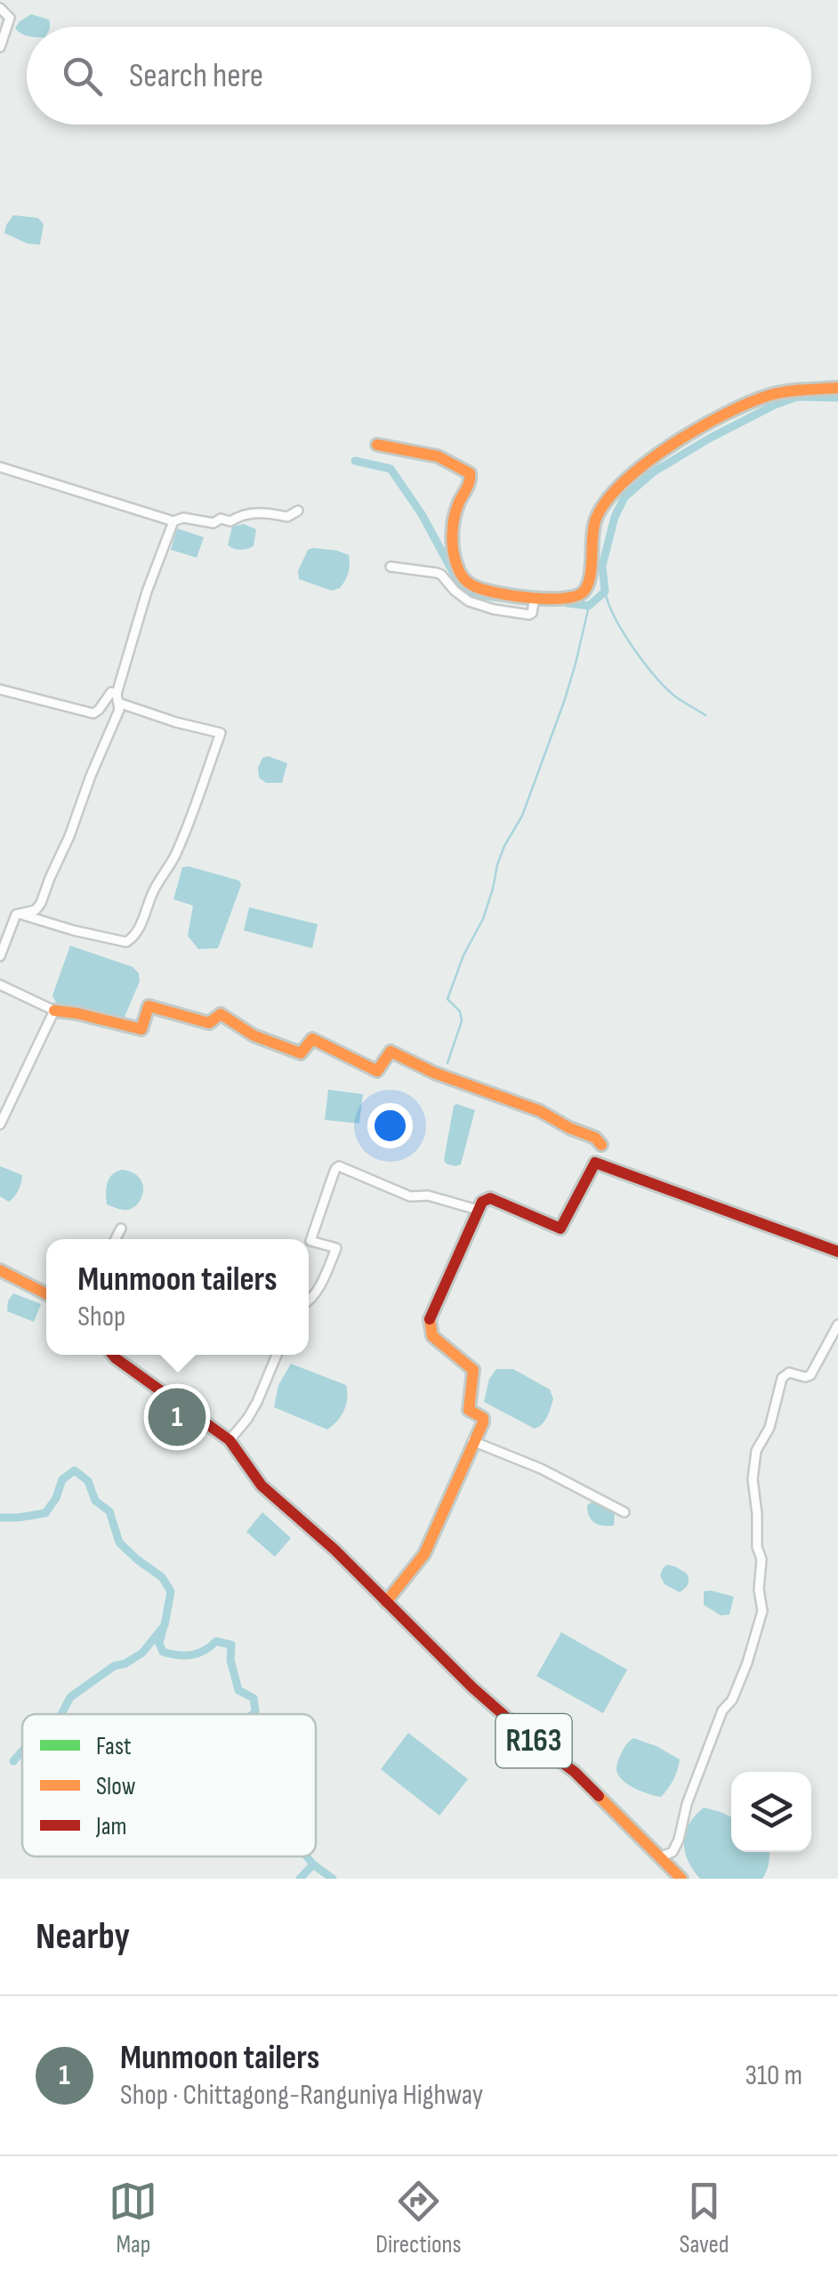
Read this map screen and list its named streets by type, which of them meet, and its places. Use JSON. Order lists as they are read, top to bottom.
{
  "streets": {
    "street": ["R163"]
  },
  "legend": ["Fast", "Slow", "Jam"],
  "page": {
    "search": "Search here",
    "popup": ["Munmoon tailers", "Shop"],
    "pins": "1",
    "heading": "Nearby",
    "list": [
      {
        "mark": "1",
        "name": "Munmoon tailers",
        "note": "Shop · Chittagong-Ranguniya Highway",
        "value": "310 m"
      }
    ],
    "nav": ["Map", "Directions", "Saved"]
  }
}
